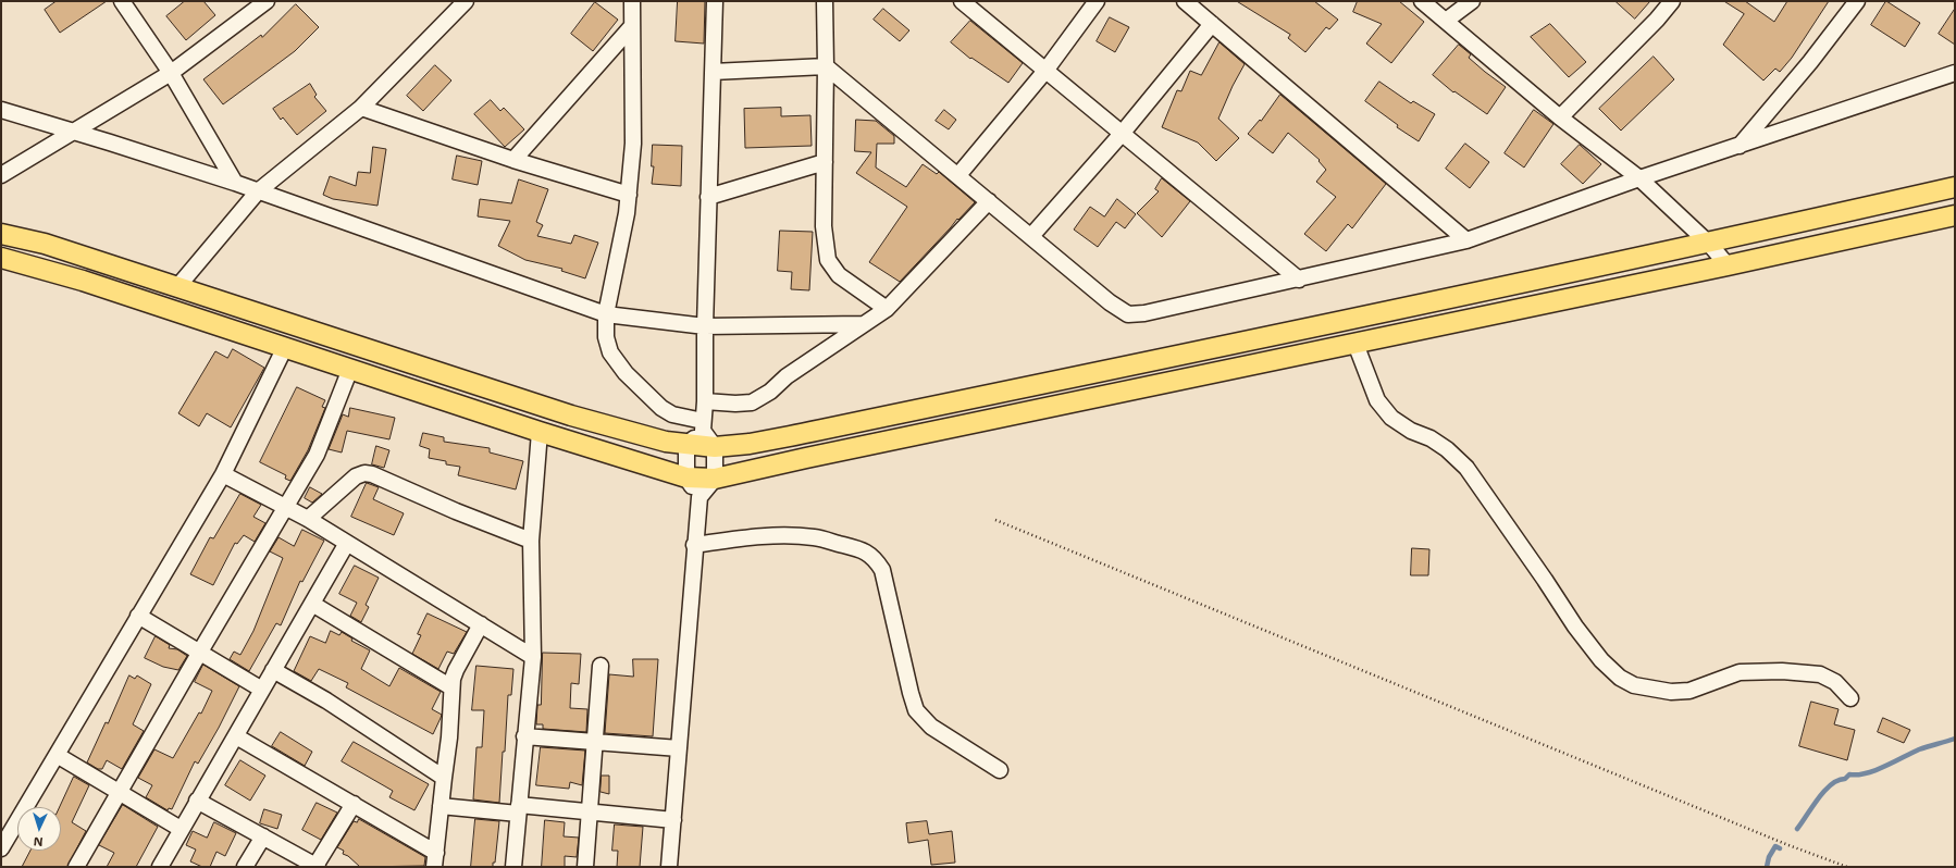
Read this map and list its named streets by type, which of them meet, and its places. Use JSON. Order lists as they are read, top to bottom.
{
  "north": "bottom"
}
